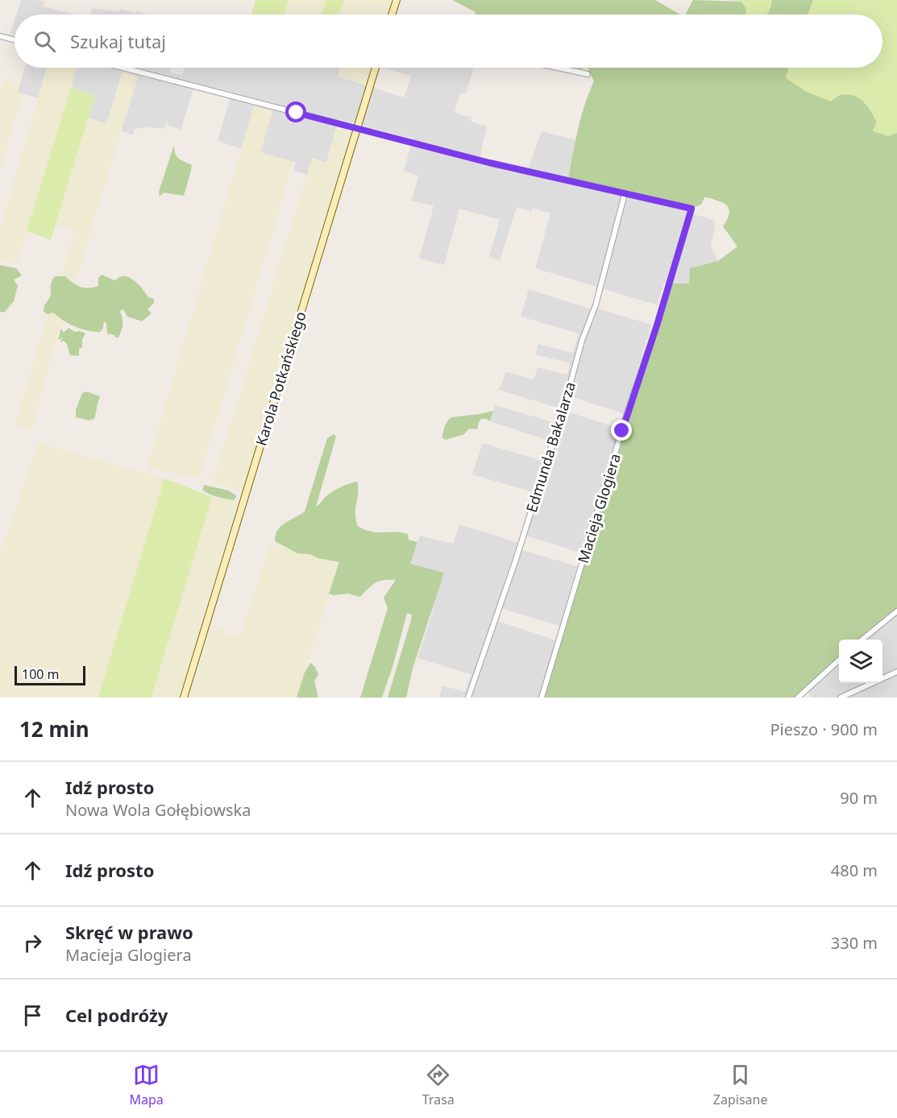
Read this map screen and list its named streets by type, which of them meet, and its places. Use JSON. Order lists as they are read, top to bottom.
{
  "streets": {
    "street": ["Karola Potkańskiego", "Edmunda Bakalarza", "Macieja Glogiera"]
  },
  "crossings": [
    ["Edmunda Bakalarza", "Macieja Glogiera"]
  ],
  "scale_bar": "100 m",
  "page": {
    "search": "Szukaj tutaj",
    "scale": "100 m",
    "heading": ["12 min", "Pieszo · 900 m"],
    "list": [
      ["Idź prosto", "Nowa Wola Gołębiowska", "90 m"],
      ["Idź prosto", "480 m"],
      ["Skręć w prawo", "Macieja Glogiera", "330 m"],
      "Cel podróży"
    ],
    "nav": ["Mapa", "Trasa", "Zapisane"]
  }
}
